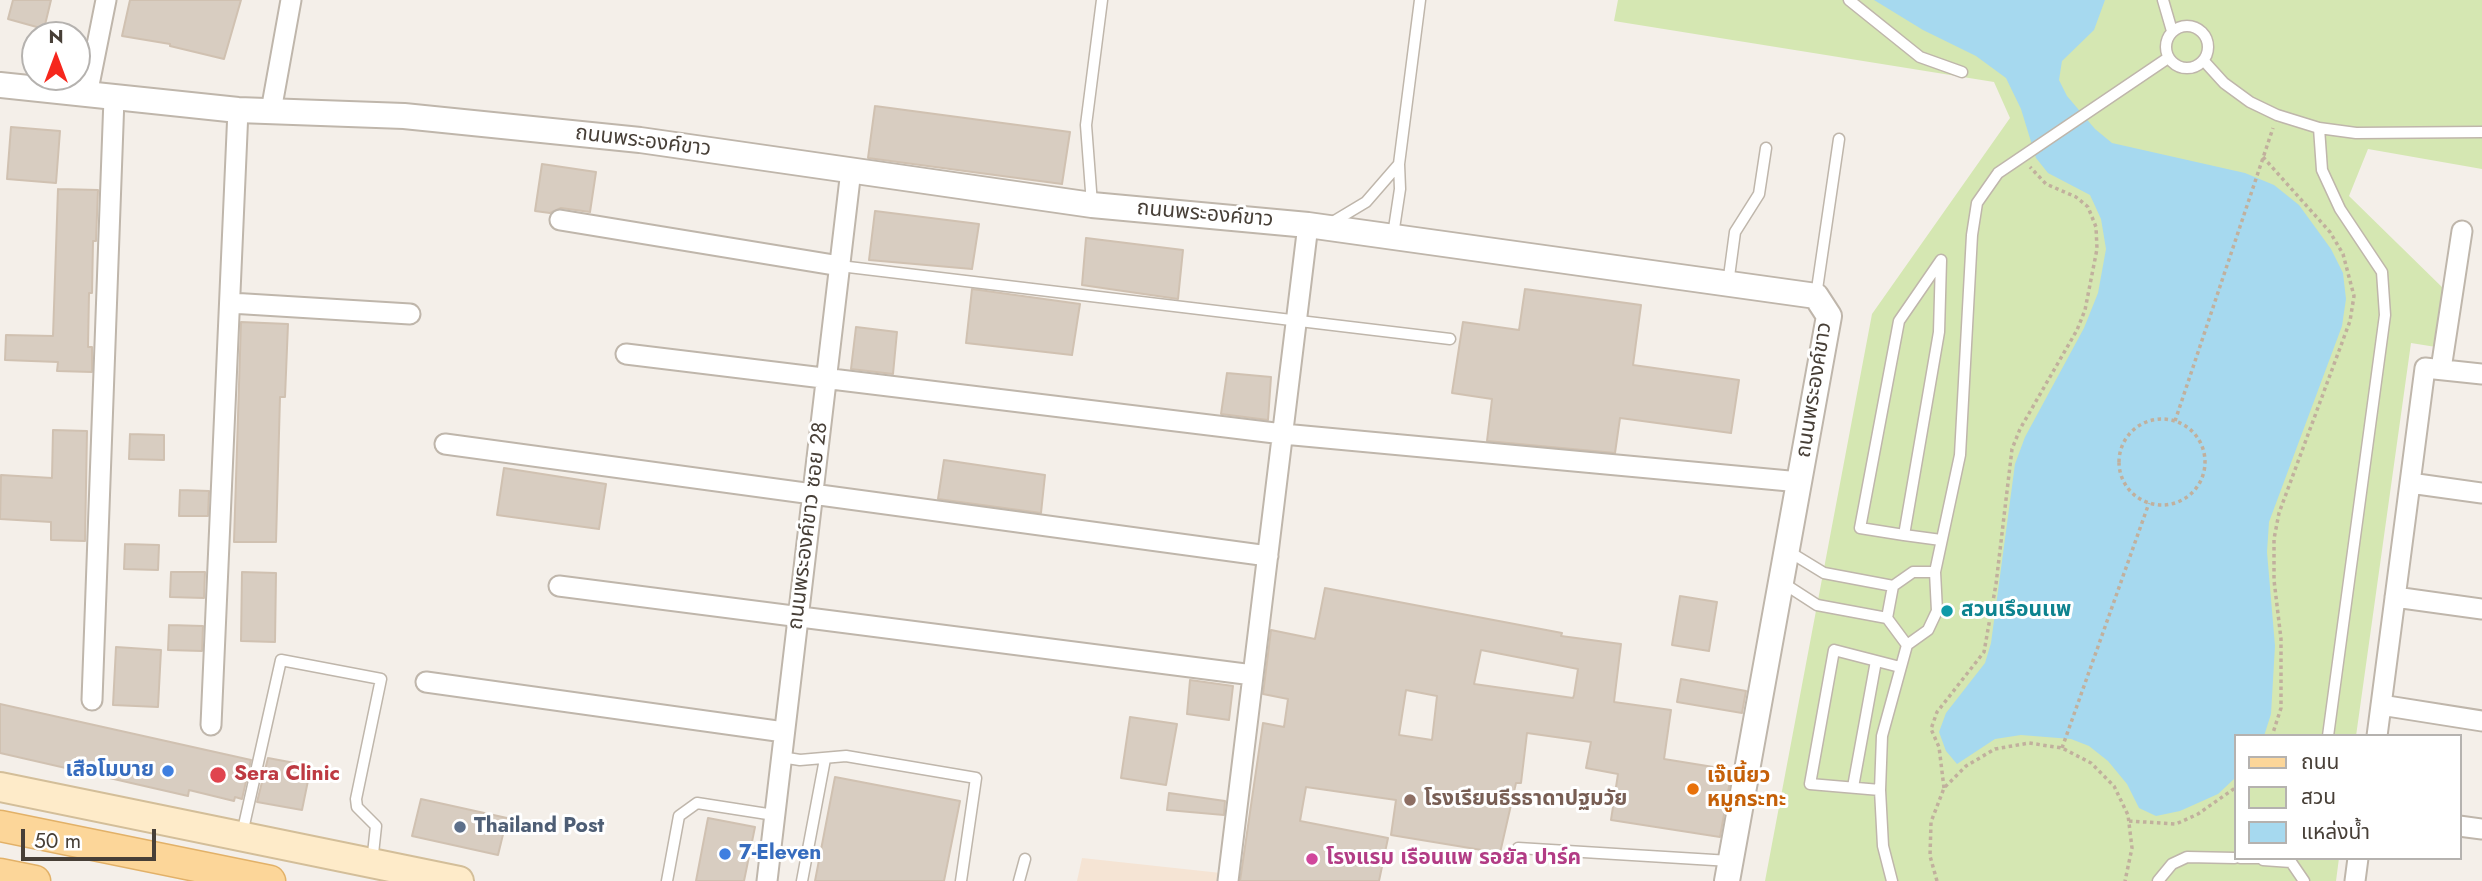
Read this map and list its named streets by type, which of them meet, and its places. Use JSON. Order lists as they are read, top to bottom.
{
  "streets": {
    "street": ["ถนนพระองค์ขาว", "ถนนพระองค์ขาว ซอย 28"]
  },
  "crossings": [
    ["ถนนพระองค์ขาว", "ถนนพระองค์ขาว ซอย 28"]
  ],
  "places": [
    "สวนเรึอนเเพ",
    "เสือโมบาย",
    "Sera Clinic",
    "เจ๊เนี้ยว หมูกระทะ",
    "โรงเรียนธีรธาดาปฐมวัย",
    "Thailand Post",
    "7-Eleven",
    "โรงแรม เรือนแพ รอยัล ปาร์ค"
  ],
  "legend": ["ถนน", "สวน", "แหล่งน้ำ"],
  "scale_bar": "50 m",
  "north": "top"
}
